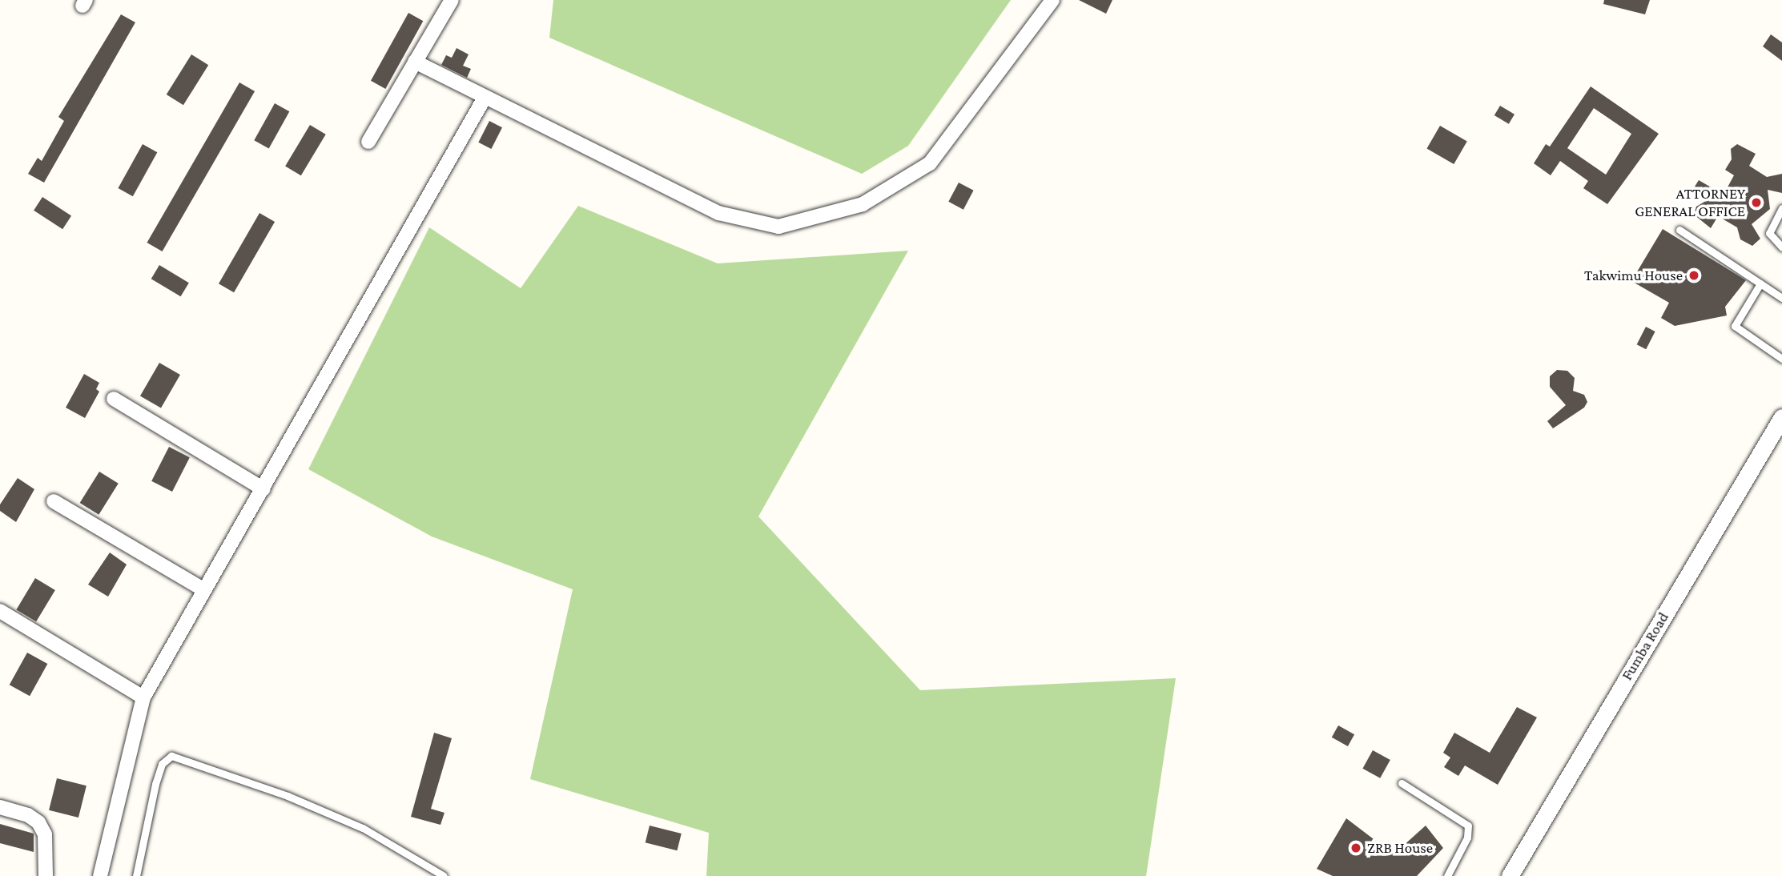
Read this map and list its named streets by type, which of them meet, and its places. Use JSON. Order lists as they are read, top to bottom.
{
  "streets": {
    "street": ["Fumba Road"]
  },
  "places": ["ATTORNEY GENERAL OFFICE", "Takwimu House", "ZRB House"]
}
